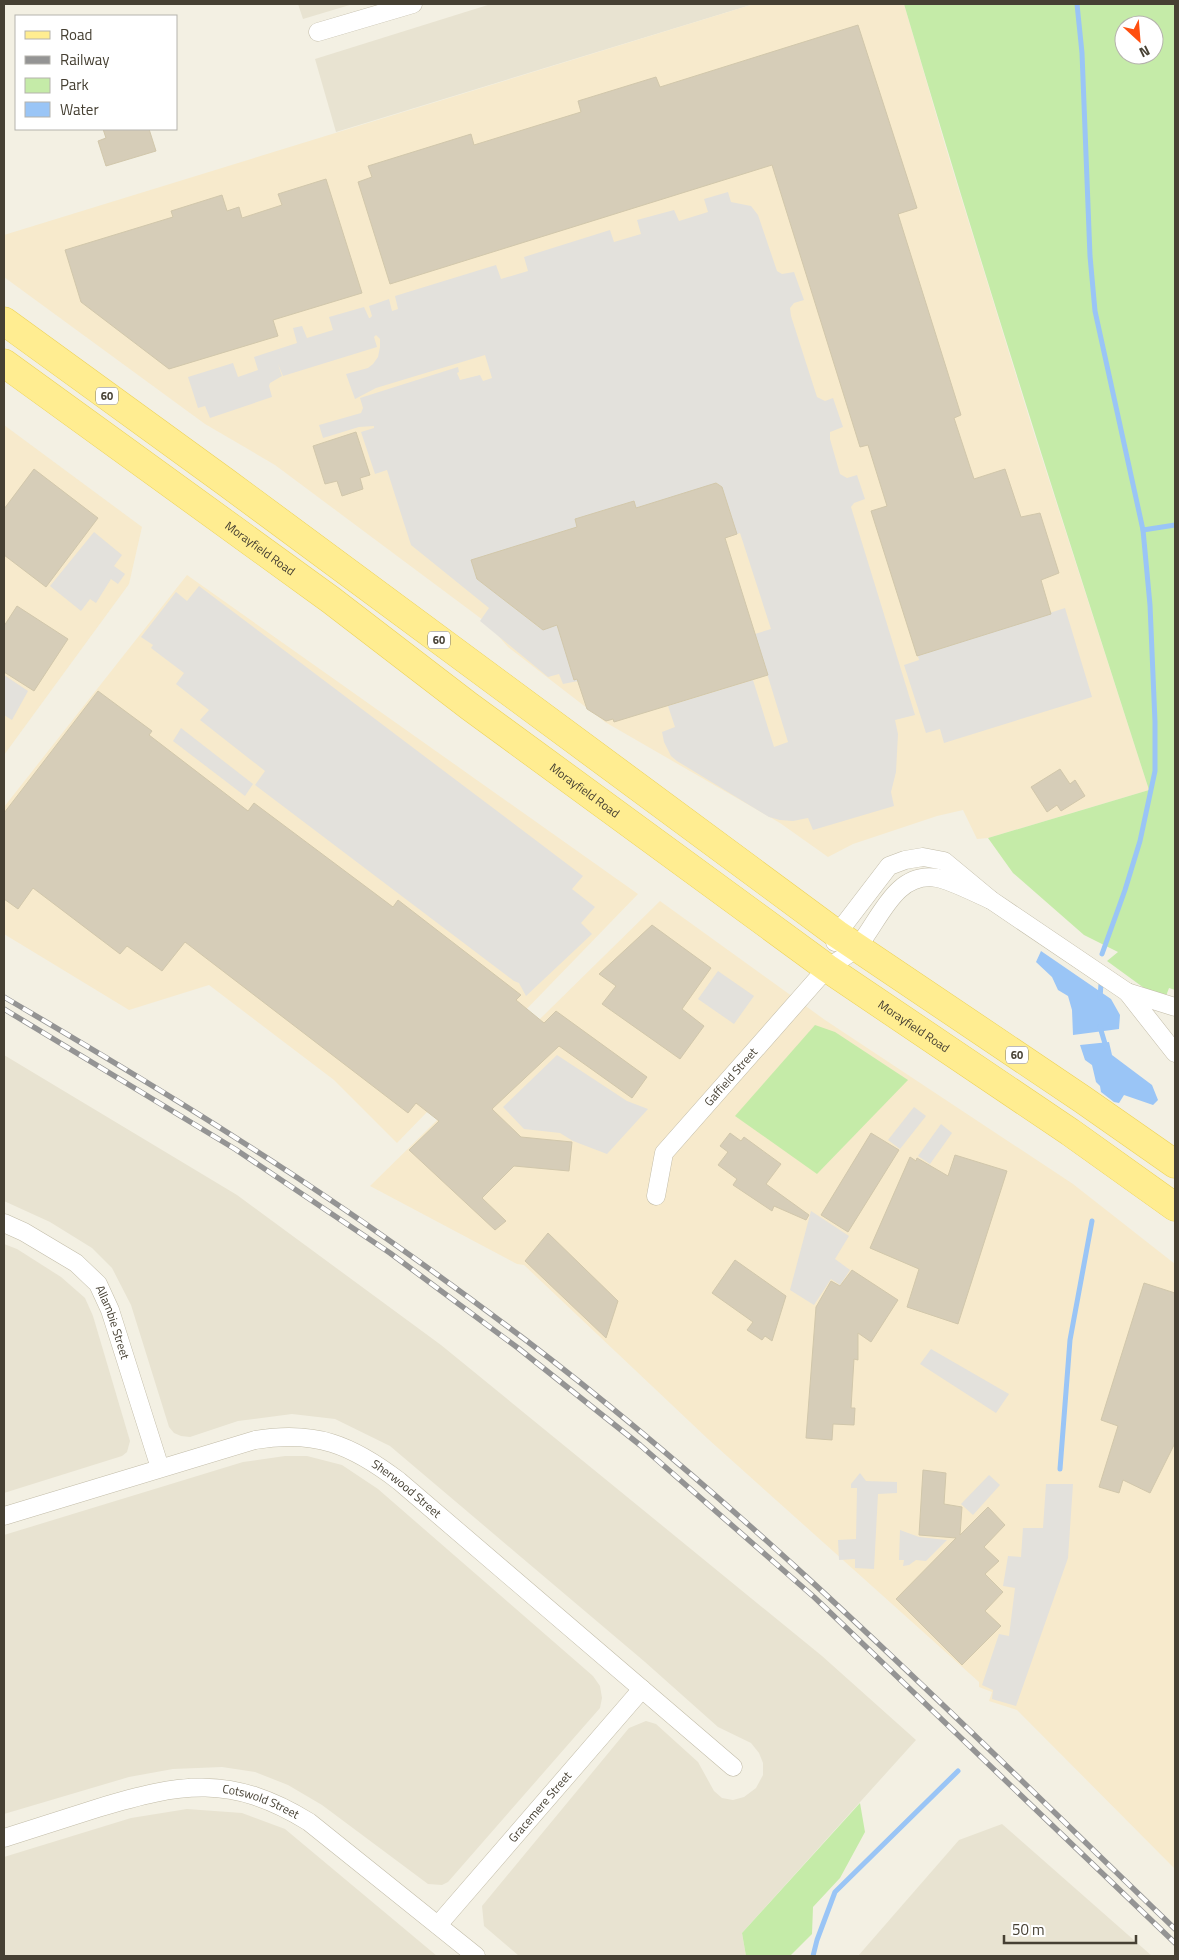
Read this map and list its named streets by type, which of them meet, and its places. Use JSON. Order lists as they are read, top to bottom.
{
  "streets": {
    "main road": ["60", "Morayfield Road"],
    "street": [
      "Gaffield Street",
      "Allambie Street",
      "Sherwood Street",
      "Cotswold Street",
      "Gracemere Street"
    ]
  },
  "crossings": [
    ["Morayfield Road", "Gaffield Street"],
    ["Allambie Street", "Sherwood Street"],
    ["Sherwood Street", "Gracemere Street"],
    ["Cotswold Street", "Gracemere Street"]
  ],
  "legend": [
    "Road",
    "Railway",
    "Park",
    "Water"
  ],
  "scale_bar": "50 m",
  "north": "bottom right"
}
